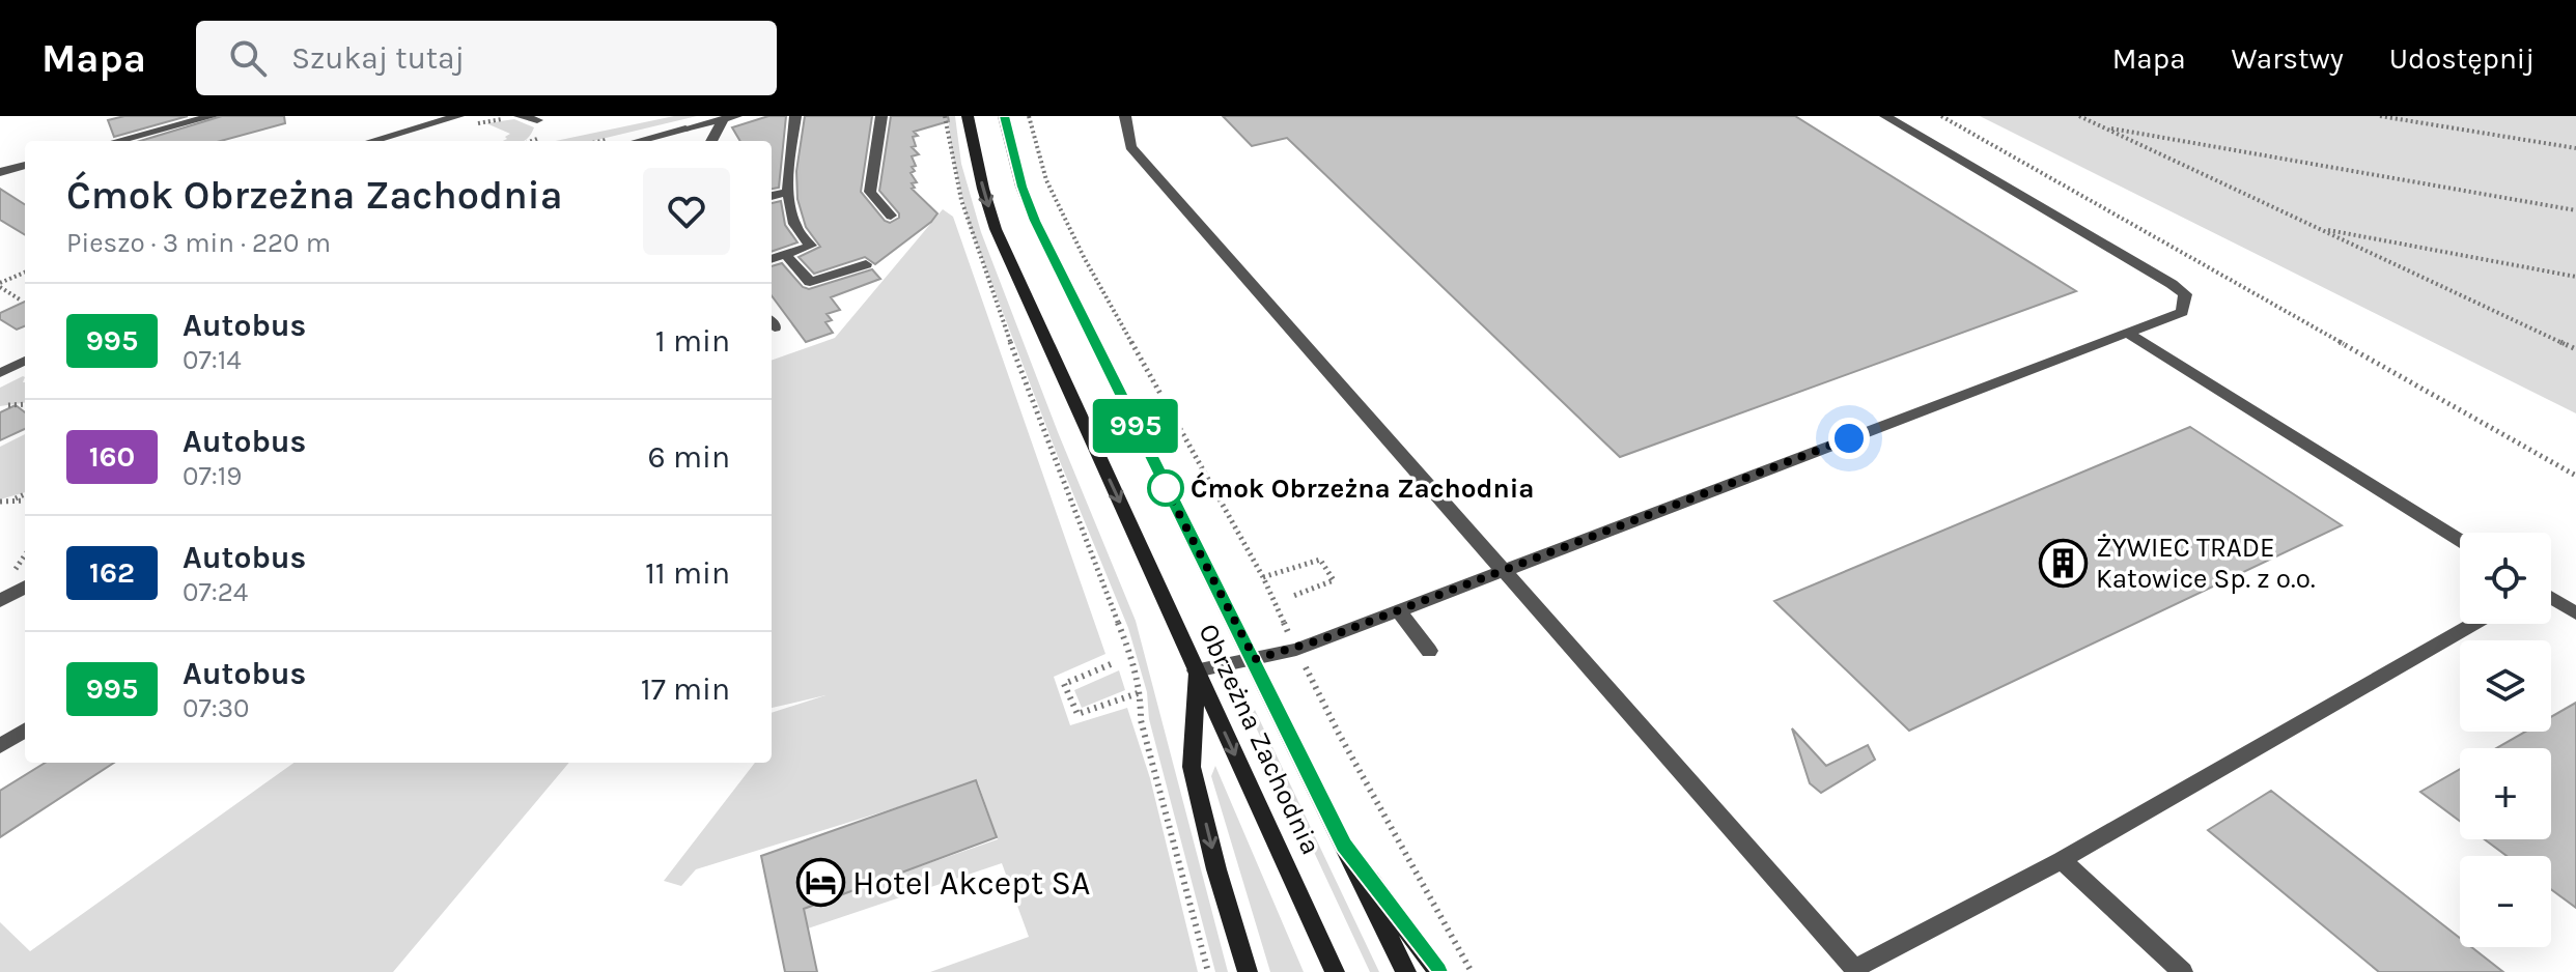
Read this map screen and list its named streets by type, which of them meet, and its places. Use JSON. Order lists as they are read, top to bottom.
{
  "streets": {
    "street": ["Obrzeżna Zachodnia"]
  },
  "places": {
    "other": ["Ćmok Obrzeżna Zachodnia"],
    "building": ["ŻYWIEC TRADE Katowice Sp. z o.o."],
    "hotel": ["Hotel Akcept SA"]
  },
  "lines": ["bus line 995"],
  "page": {
    "header": "Mapa",
    "search": "Szukaj tutaj",
    "nav": ["Mapa", "Warstwy", "Udostępnij"],
    "on_map": "995",
    "heading": ["Ćmok Obrzeżna Zachodnia", "Pieszo · 3 min · 220 m"],
    "list": [
      {
        "mark": "995",
        "name": "Autobus",
        "note": "07:14",
        "value": "1 min"
      },
      {
        "mark": "160",
        "name": "Autobus",
        "note": "07:19",
        "value": "6 min"
      },
      {
        "mark": "162",
        "name": "Autobus",
        "note": "07:24",
        "value": "11 min"
      },
      {
        "mark": "995",
        "name": "Autobus",
        "note": "07:30",
        "value": "17 min"
      }
    ],
    "map_buttons": ["+", "−"]
  }
}
